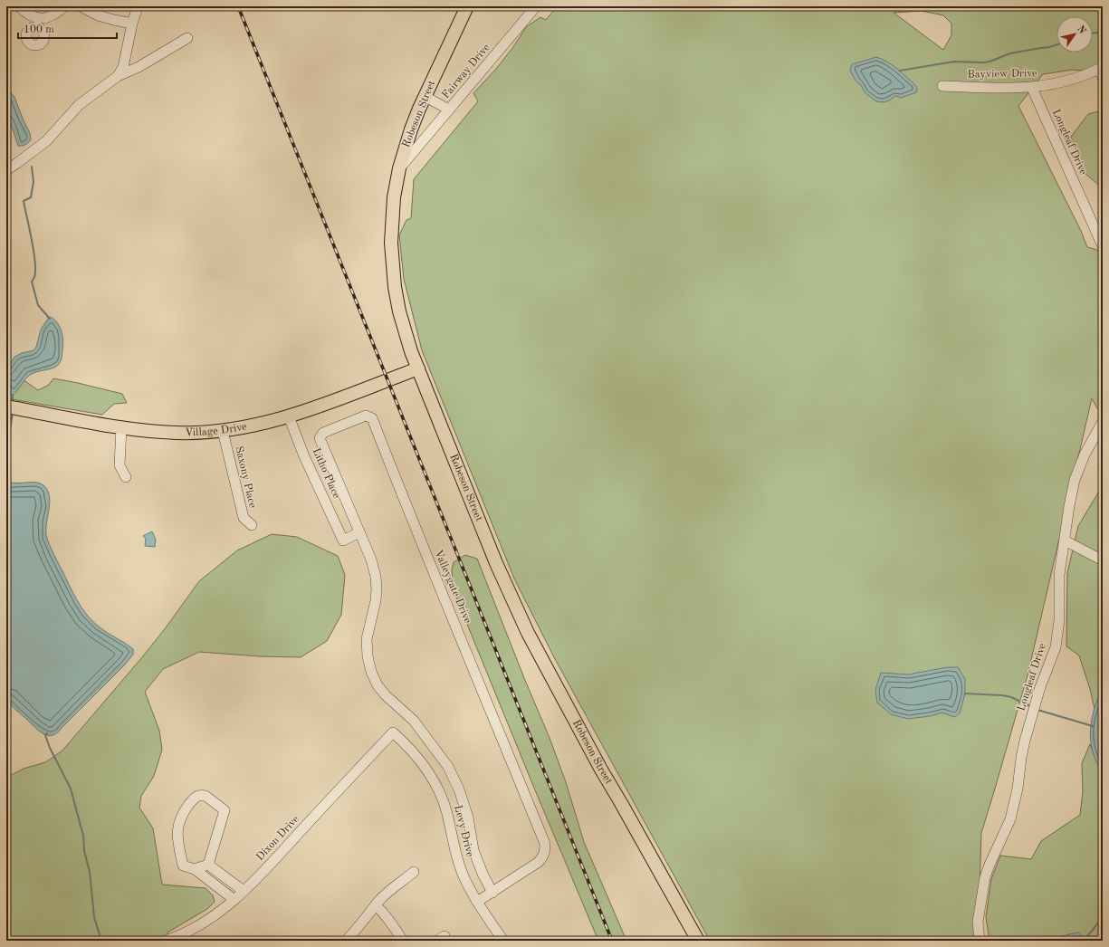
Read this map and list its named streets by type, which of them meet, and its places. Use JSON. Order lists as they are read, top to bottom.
{
  "streets": {
    "main road": ["Robeson Street", "Village Drive"],
    "street": [
      "Fairway Drive",
      "Bayview Drive",
      "Longleaf Drive",
      "Litho Place",
      "Saxony Place",
      "Valleygate Drive",
      "Levy Drive",
      "Dixon Drive"
    ]
  },
  "crossings": [
    ["Fairway Drive", "Robeson Street"],
    ["Bayview Drive", "Longleaf Drive"],
    ["Robeson Street", "Village Drive"],
    ["Village Drive", "Litho Place"],
    ["Village Drive", "Saxony Place"],
    ["Litho Place", "Valleygate Drive"],
    ["Valleygate Drive", "Levy Drive"],
    ["Levy Drive", "Dixon Drive"]
  ],
  "scale_bar": "100 m",
  "north": "top right"
}
